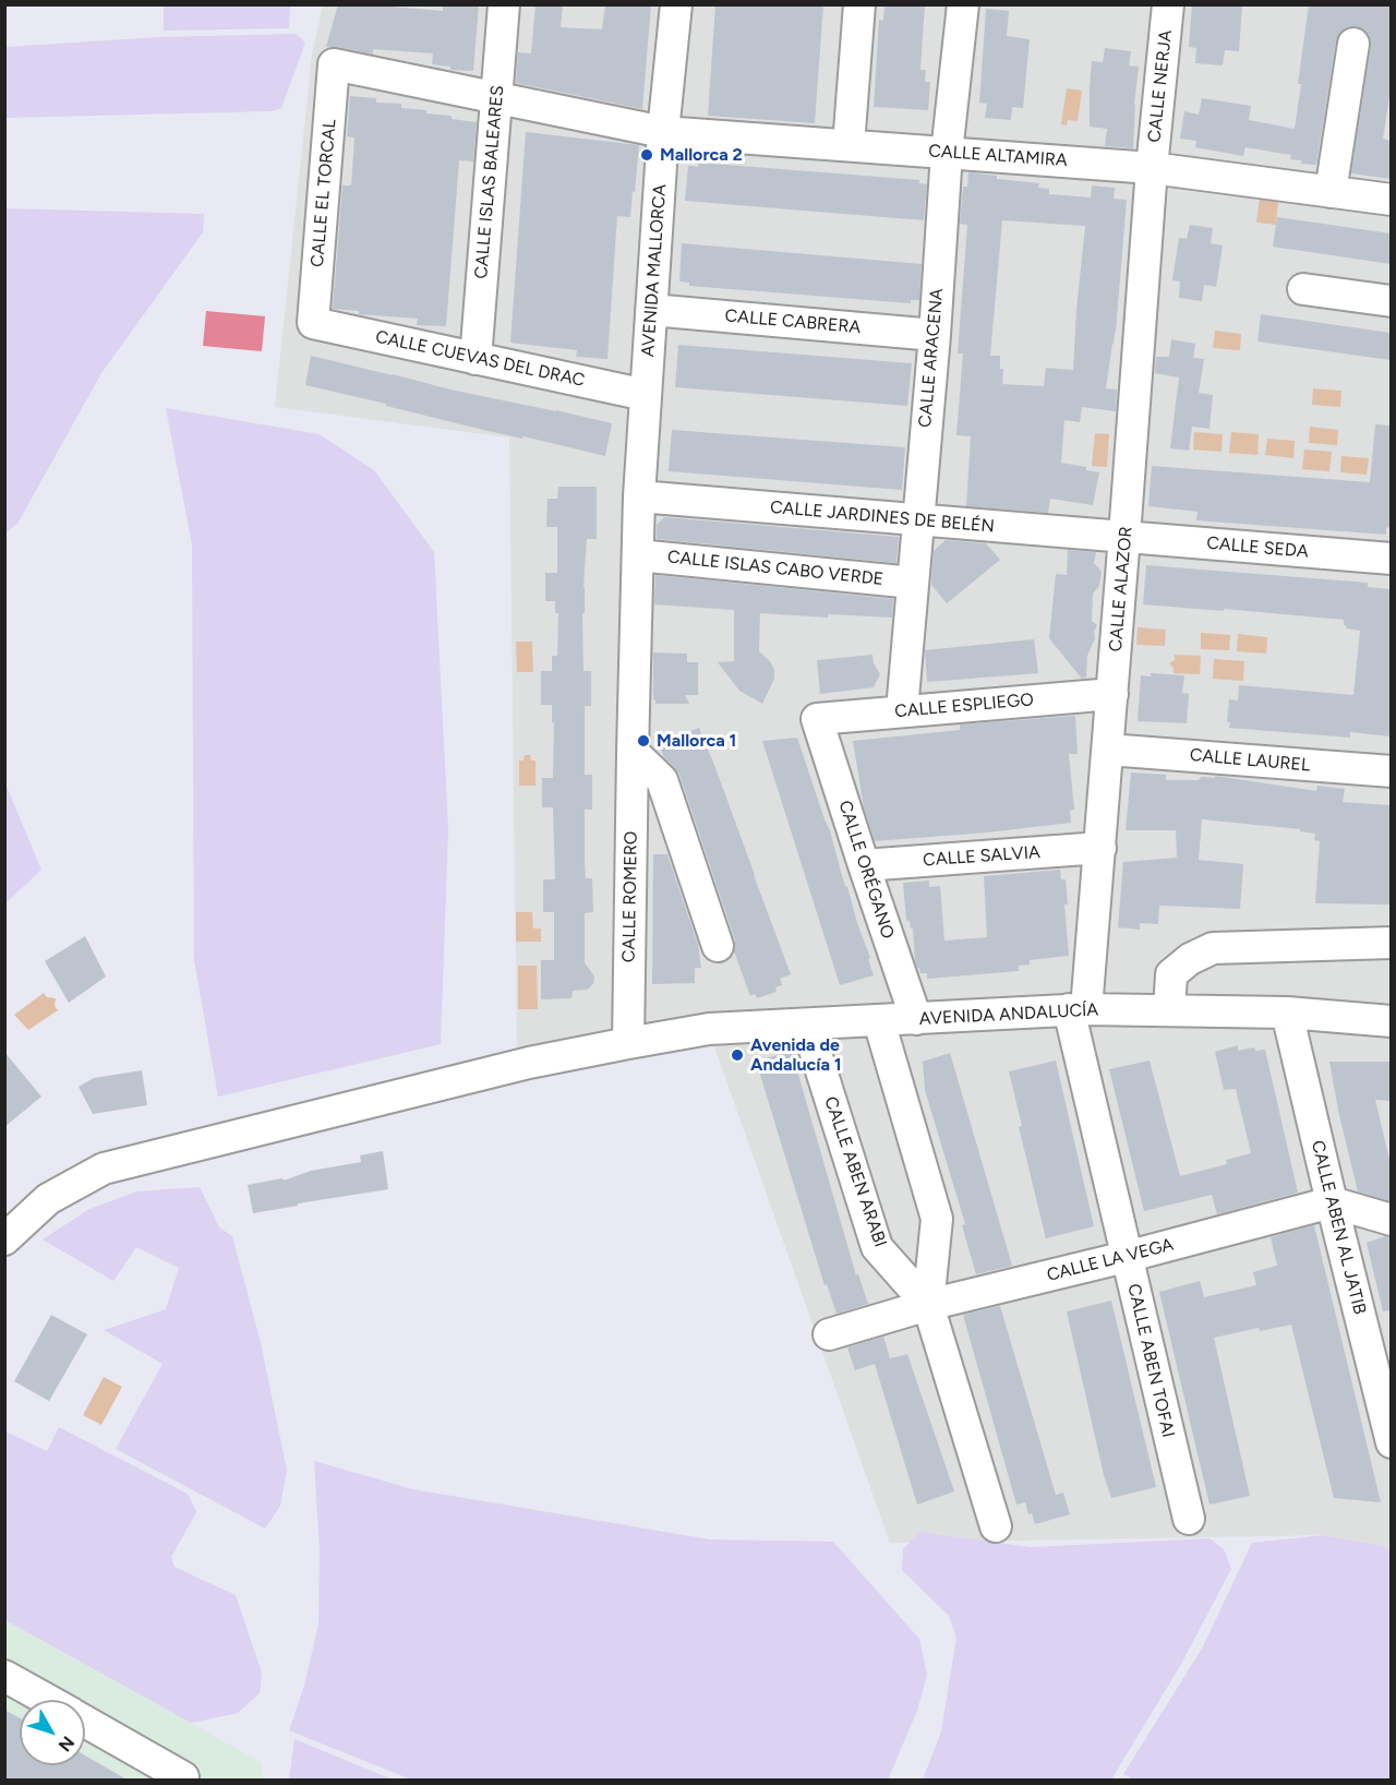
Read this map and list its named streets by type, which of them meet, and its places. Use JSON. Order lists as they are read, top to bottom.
{
  "streets": {
    "street": [
      "CALLE NERJA",
      "CALLE ALTAMIRA",
      "CALLE ISLAS BALEARES",
      "CALLE EL TORCAL",
      "AVENIDA MALLORCA",
      "CALLE CABRERA",
      "CALLE ARACENA",
      "CALLE CUEVAS DEL DRAC",
      "CALLE JARDINES DE BELÉN",
      "CALLE SEDA",
      "CALLE ISLAS CABO VERDE",
      "CALLE ALAZOR",
      "CALLE ESPLIEGO",
      "CALLE LAUREL",
      "CALLE SALVIA",
      "CALLE ORÉGANO",
      "CALLE ROMERO",
      "AVENIDA ANDALUCÍA",
      "CALLE ABEN ARABI",
      "CALLE ABEN AL JATIB",
      "CALLE LA VEGA",
      "CALLE ABEN TOFAI"
    ]
  },
  "crossings": [
    ["CALLE NERJA", "CALLE ALTAMIRA"],
    ["CALLE NERJA", "CALLE ALAZOR"],
    ["CALLE ALTAMIRA", "CALLE ISLAS BALEARES"],
    ["CALLE ALTAMIRA", "CALLE EL TORCAL"],
    ["CALLE ALTAMIRA", "AVENIDA MALLORCA"],
    ["CALLE ALTAMIRA", "CALLE ARACENA"],
    ["CALLE ALTAMIRA", "CALLE ALAZOR"],
    ["CALLE ISLAS BALEARES", "CALLE CUEVAS DEL DRAC"],
    ["CALLE EL TORCAL", "CALLE CUEVAS DEL DRAC"],
    ["AVENIDA MALLORCA", "CALLE CABRERA"],
    ["AVENIDA MALLORCA", "CALLE CUEVAS DEL DRAC"],
    ["AVENIDA MALLORCA", "CALLE JARDINES DE BELÉN"],
    ["AVENIDA MALLORCA", "CALLE ROMERO"],
    ["CALLE CABRERA", "CALLE ARACENA"],
    ["CALLE ARACENA", "CALLE JARDINES DE BELÉN"],
    ["CALLE ARACENA", "CALLE ISLAS CABO VERDE"],
    ["CALLE ARACENA", "CALLE ESPLIEGO"],
    ["CALLE JARDINES DE BELÉN", "CALLE SEDA"],
    ["CALLE JARDINES DE BELÉN", "CALLE ALAZOR"],
    ["CALLE JARDINES DE BELÉN", "CALLE ROMERO"],
    ["CALLE SEDA", "CALLE ALAZOR"],
    ["CALLE ISLAS CABO VERDE", "CALLE ROMERO"],
    ["CALLE ALAZOR", "CALLE ESPLIEGO"],
    ["CALLE ALAZOR", "CALLE LAUREL"],
    ["CALLE ALAZOR", "CALLE SALVIA"],
    ["CALLE ALAZOR", "AVENIDA ANDALUCÍA"],
    ["CALLE ALAZOR", "CALLE ABEN TOFAI"],
    ["CALLE ESPLIEGO", "CALLE ORÉGANO"],
    ["CALLE SALVIA", "CALLE ORÉGANO"],
    ["CALLE ORÉGANO", "AVENIDA ANDALUCÍA"],
    ["CALLE ROMERO", "AVENIDA ANDALUCÍA"],
    ["AVENIDA ANDALUCÍA", "CALLE ABEN ARABI"],
    ["AVENIDA ANDALUCÍA", "CALLE ABEN AL JATIB"],
    ["AVENIDA ANDALUCÍA", "CALLE ABEN TOFAI"],
    ["CALLE ABEN ARABI", "CALLE LA VEGA"],
    ["CALLE ABEN AL JATIB", "CALLE LA VEGA"],
    ["CALLE LA VEGA", "CALLE ABEN TOFAI"]
  ],
  "places": ["Mallorca 2", "Mallorca 1", "Avenida de Andalucía 1"],
  "north": "bottom right"
}
